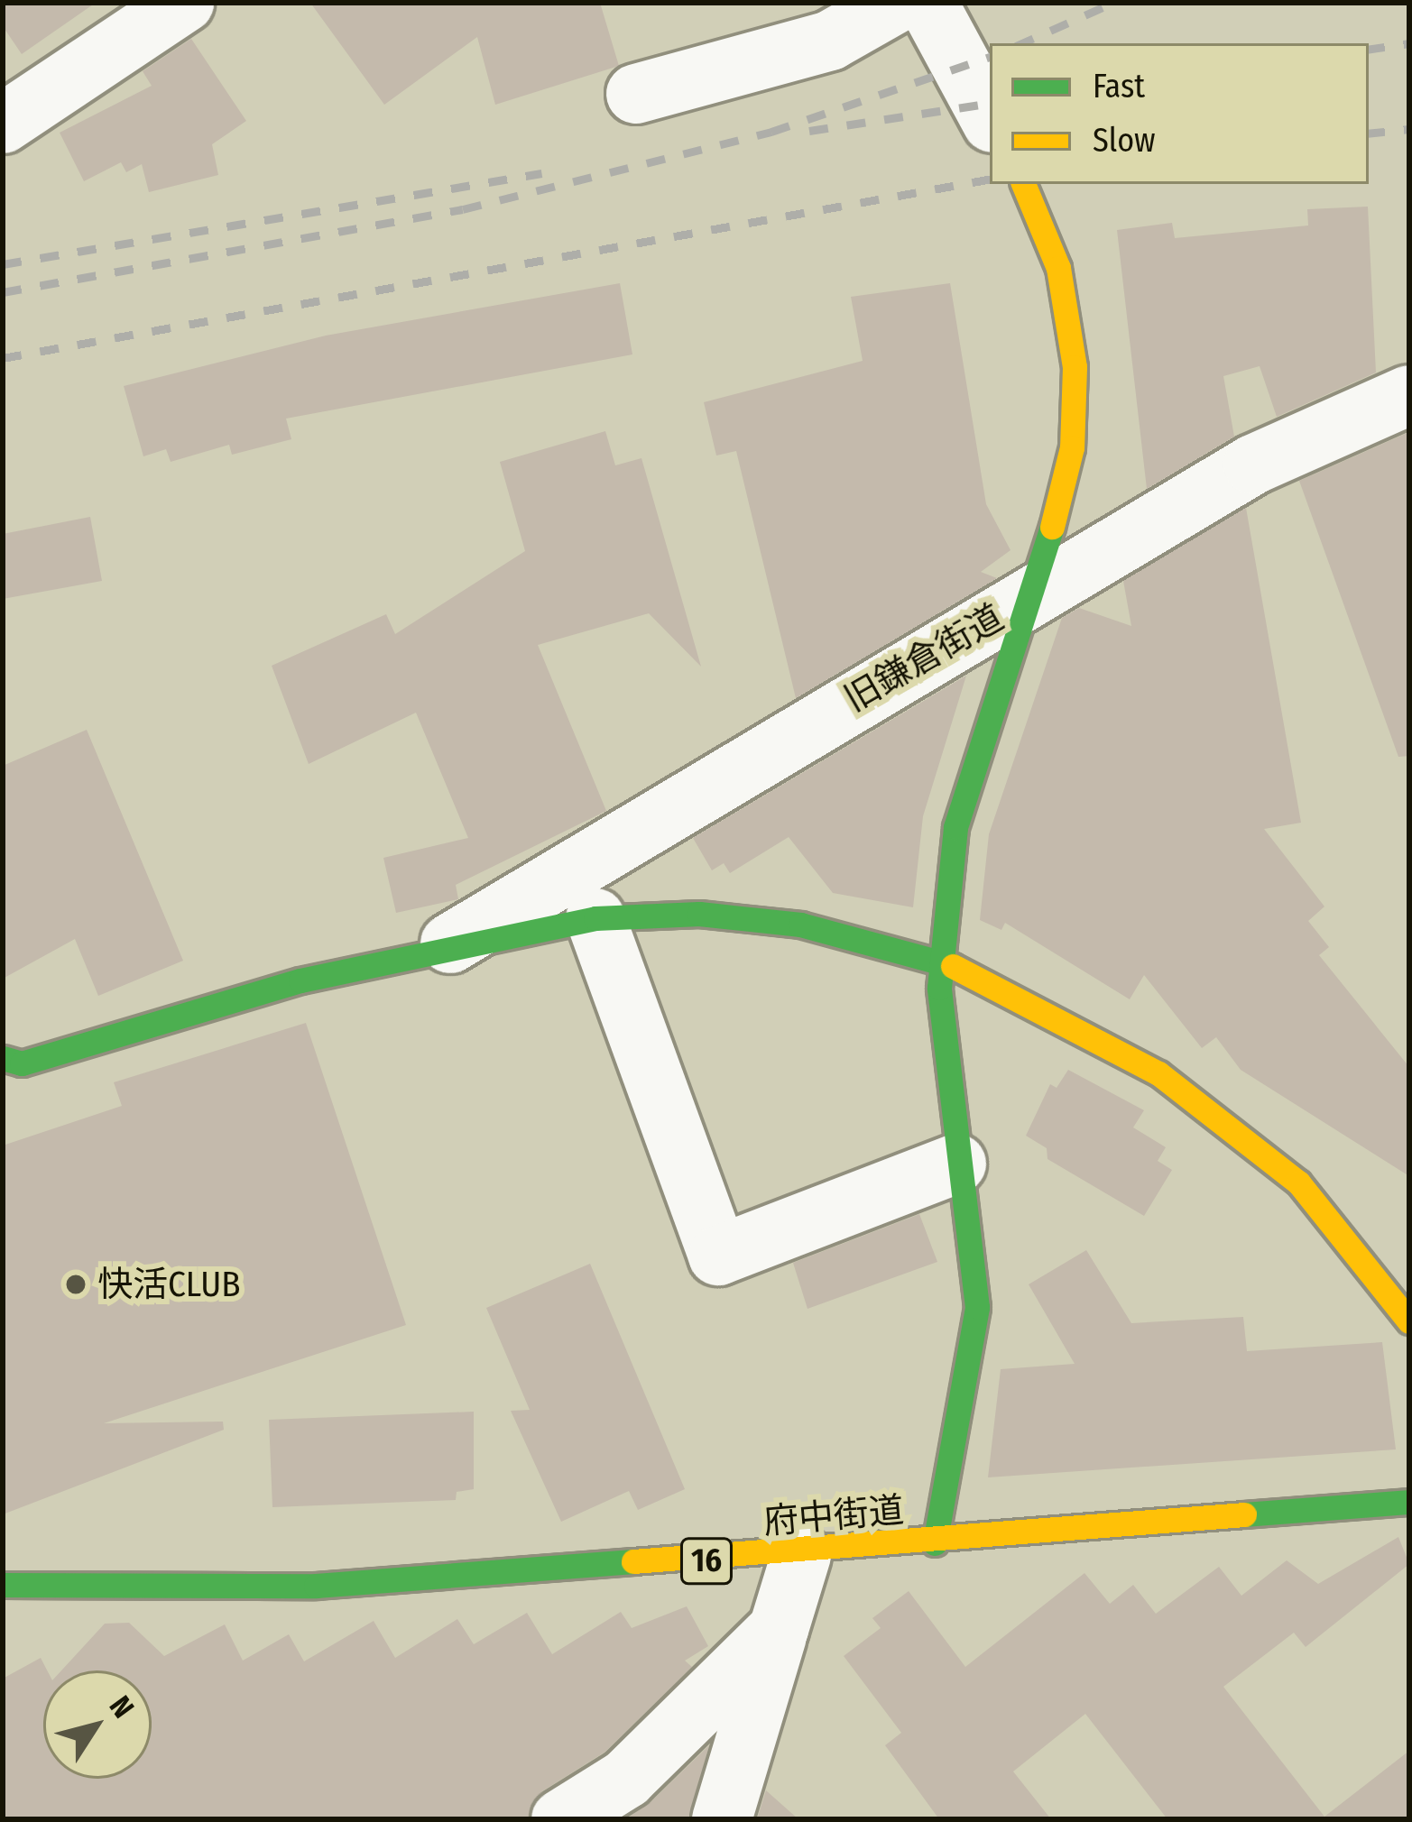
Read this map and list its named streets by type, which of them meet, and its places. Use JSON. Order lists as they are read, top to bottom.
{
  "streets": {
    "street": ["旧鎌倉街道", "府中街道", "16"]
  },
  "places": ["快活CLUB"],
  "legend": ["Fast", "Slow"],
  "north": "top right"
}
